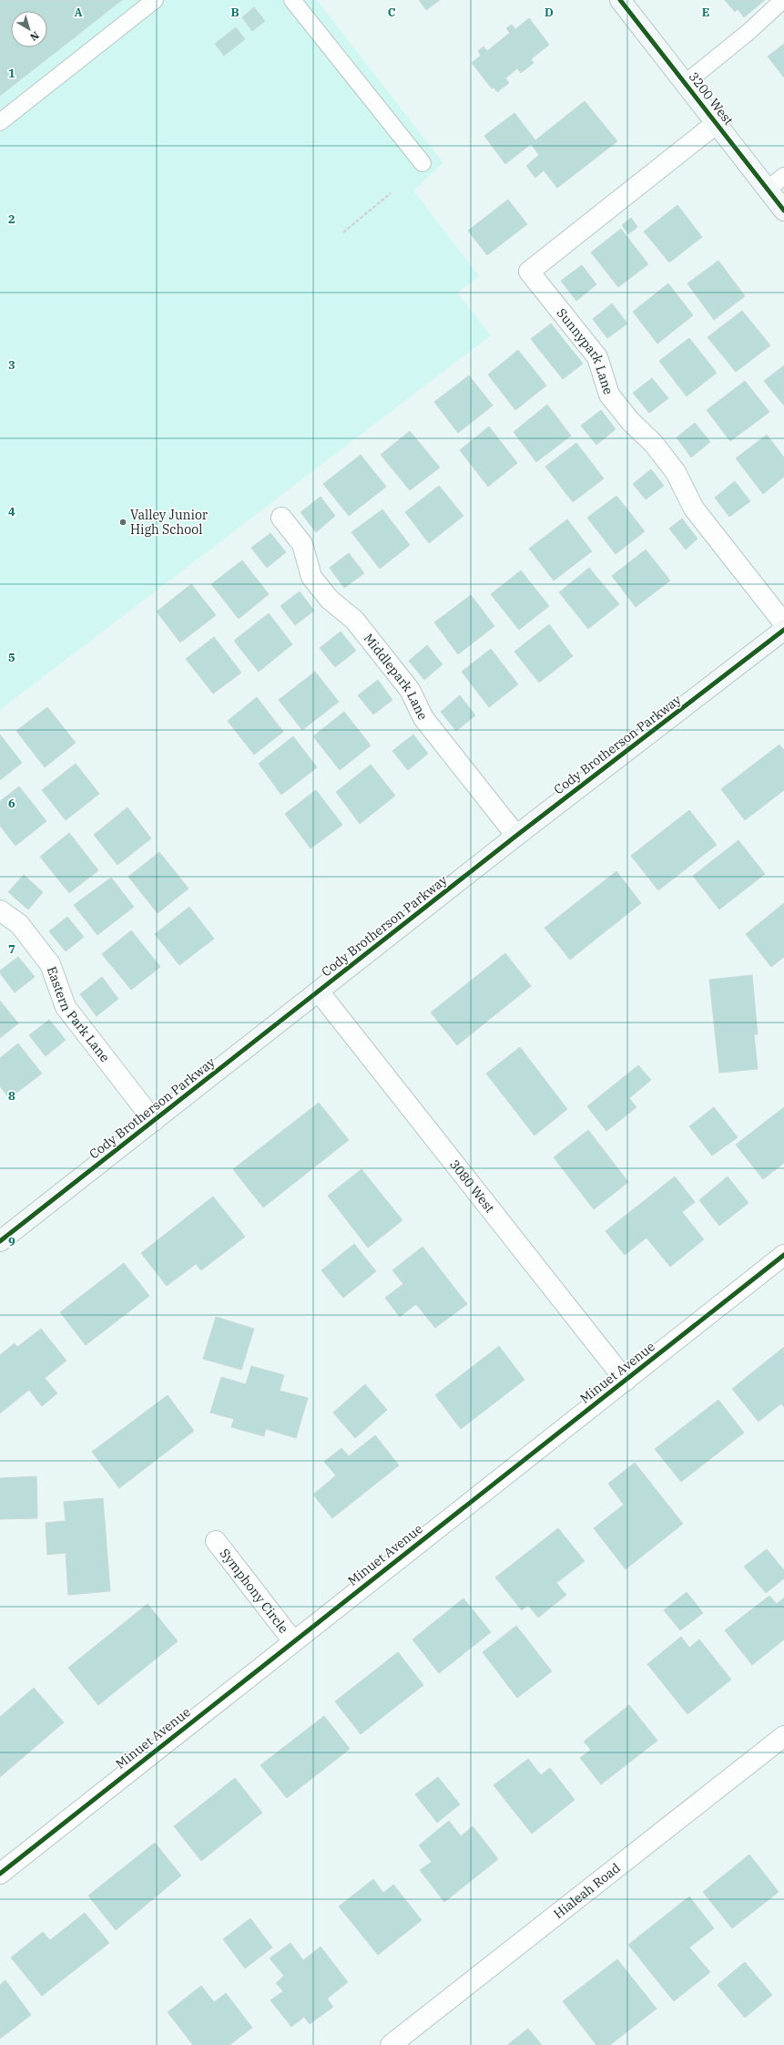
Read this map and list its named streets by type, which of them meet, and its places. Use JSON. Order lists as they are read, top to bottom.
{
  "streets": {
    "main road": ["3200 West", "Cody Brotherson Parkway"],
    "street": [
      "Sunnypark Lane",
      "Middlepark Lane",
      "Eastern Park Lane",
      "3080 West",
      "Minuet Avenue",
      "Symphony Circle",
      "Hialeah Road"
    ]
  },
  "crossings": [
    ["3200 West", "Sunnypark Lane"],
    ["Middlepark Lane", "Cody Brotherson Parkway"],
    ["Cody Brotherson Parkway", "Eastern Park Lane"],
    ["Cody Brotherson Parkway", "3080 West"],
    ["3080 West", "Minuet Avenue"],
    ["Minuet Avenue", "Symphony Circle"]
  ],
  "places": ["Valley Junior High School"],
  "north": "bottom right",
  "grid": {
    "columns": [
      "A",
      "B",
      "C",
      "D",
      "E"
    ],
    "rows": [
      "1",
      "2",
      "3",
      "4",
      "5",
      "6",
      "7",
      "8",
      "9"
    ]
  }
}
